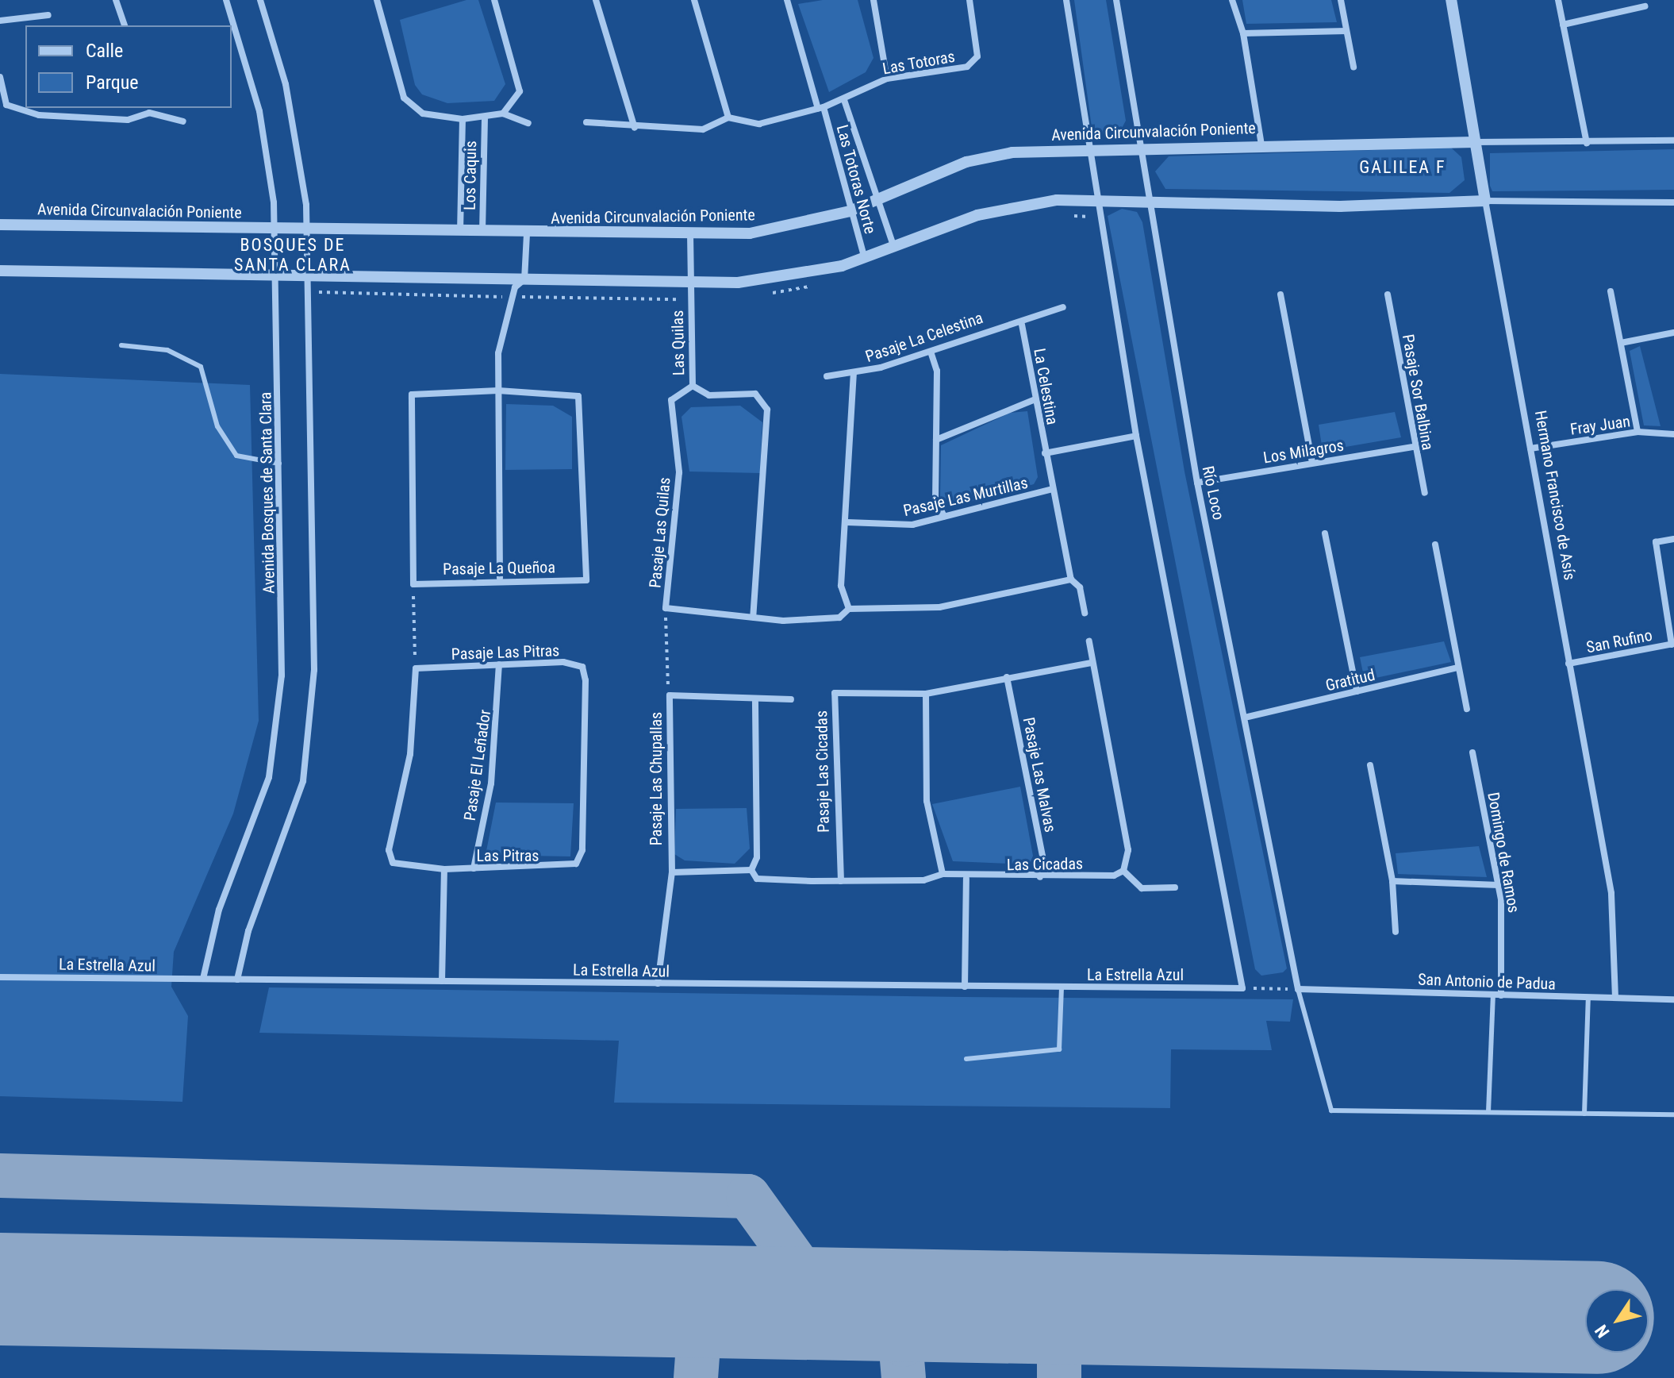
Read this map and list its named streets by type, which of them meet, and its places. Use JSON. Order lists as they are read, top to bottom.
{
  "streets": {
    "street": [
      "Las Totoras",
      "Avenida Circunvalación Poniente",
      "Los Caquis",
      "Las Totoras Norte",
      "Pasaje La Celestina",
      "Las Quilas",
      "La Celestina",
      "Pasaje Sor Balbina",
      "Fray Juan",
      "Los Milagros",
      "Avenida Bosques de Santa Clara",
      "Río Loco",
      "Hermano Francisco de Asís",
      "Pasaje Las Murtillas",
      "Pasaje Las Quilas",
      "Pasaje La Queñoa",
      "San Rufino",
      "Pasaje Las Pitras",
      "Gratitud",
      "Pasaje El Leñador",
      "Pasaje Las Cicadas",
      "Pasaje Las Malvas",
      "Pasaje Las Chupallas",
      "Domingo de Ramos",
      "Las Pitras",
      "Las Cicadas",
      "La Estrella Azul",
      "San Antonio de Padua"
    ]
  },
  "crossings": [
    ["Las Totoras", "Las Totoras Norte"],
    ["Avenida Circunvalación Poniente", "Los Caquis"],
    ["Avenida Circunvalación Poniente", "Las Totoras Norte"],
    ["Avenida Circunvalación Poniente", "Las Quilas"],
    ["Avenida Circunvalación Poniente", "Avenida Bosques de Santa Clara"],
    ["Avenida Circunvalación Poniente", "Río Loco"],
    ["Avenida Circunvalación Poniente", "Hermano Francisco de Asís"],
    ["Pasaje La Celestina", "La Celestina"],
    ["Las Quilas", "Pasaje Las Quilas"],
    ["La Celestina", "Pasaje Las Murtillas"],
    ["Pasaje Sor Balbina", "Los Milagros"],
    ["Fray Juan", "Hermano Francisco de Asís"],
    ["Los Milagros", "Río Loco"],
    ["Avenida Bosques de Santa Clara", "La Estrella Azul"],
    ["Río Loco", "Gratitud"],
    ["Río Loco", "San Antonio de Padua"],
    ["Hermano Francisco de Asís", "San Rufino"],
    ["Hermano Francisco de Asís", "San Antonio de Padua"],
    ["Pasaje Las Pitras", "Pasaje El Leñador"],
    ["Pasaje Las Pitras", "Las Pitras"],
    ["Pasaje El Leñador", "Las Pitras"],
    ["Pasaje Las Cicadas", "Pasaje Las Malvas"],
    ["Pasaje Las Malvas", "Las Cicadas"],
    ["Pasaje Las Chupallas", "La Estrella Azul"],
    ["Domingo de Ramos", "San Antonio de Padua"]
  ],
  "districts": ["GALILEA F", "BOSQUES DE SANTA CLARA"],
  "legend": ["Calle", "Parque"],
  "north": "bottom left"
}
